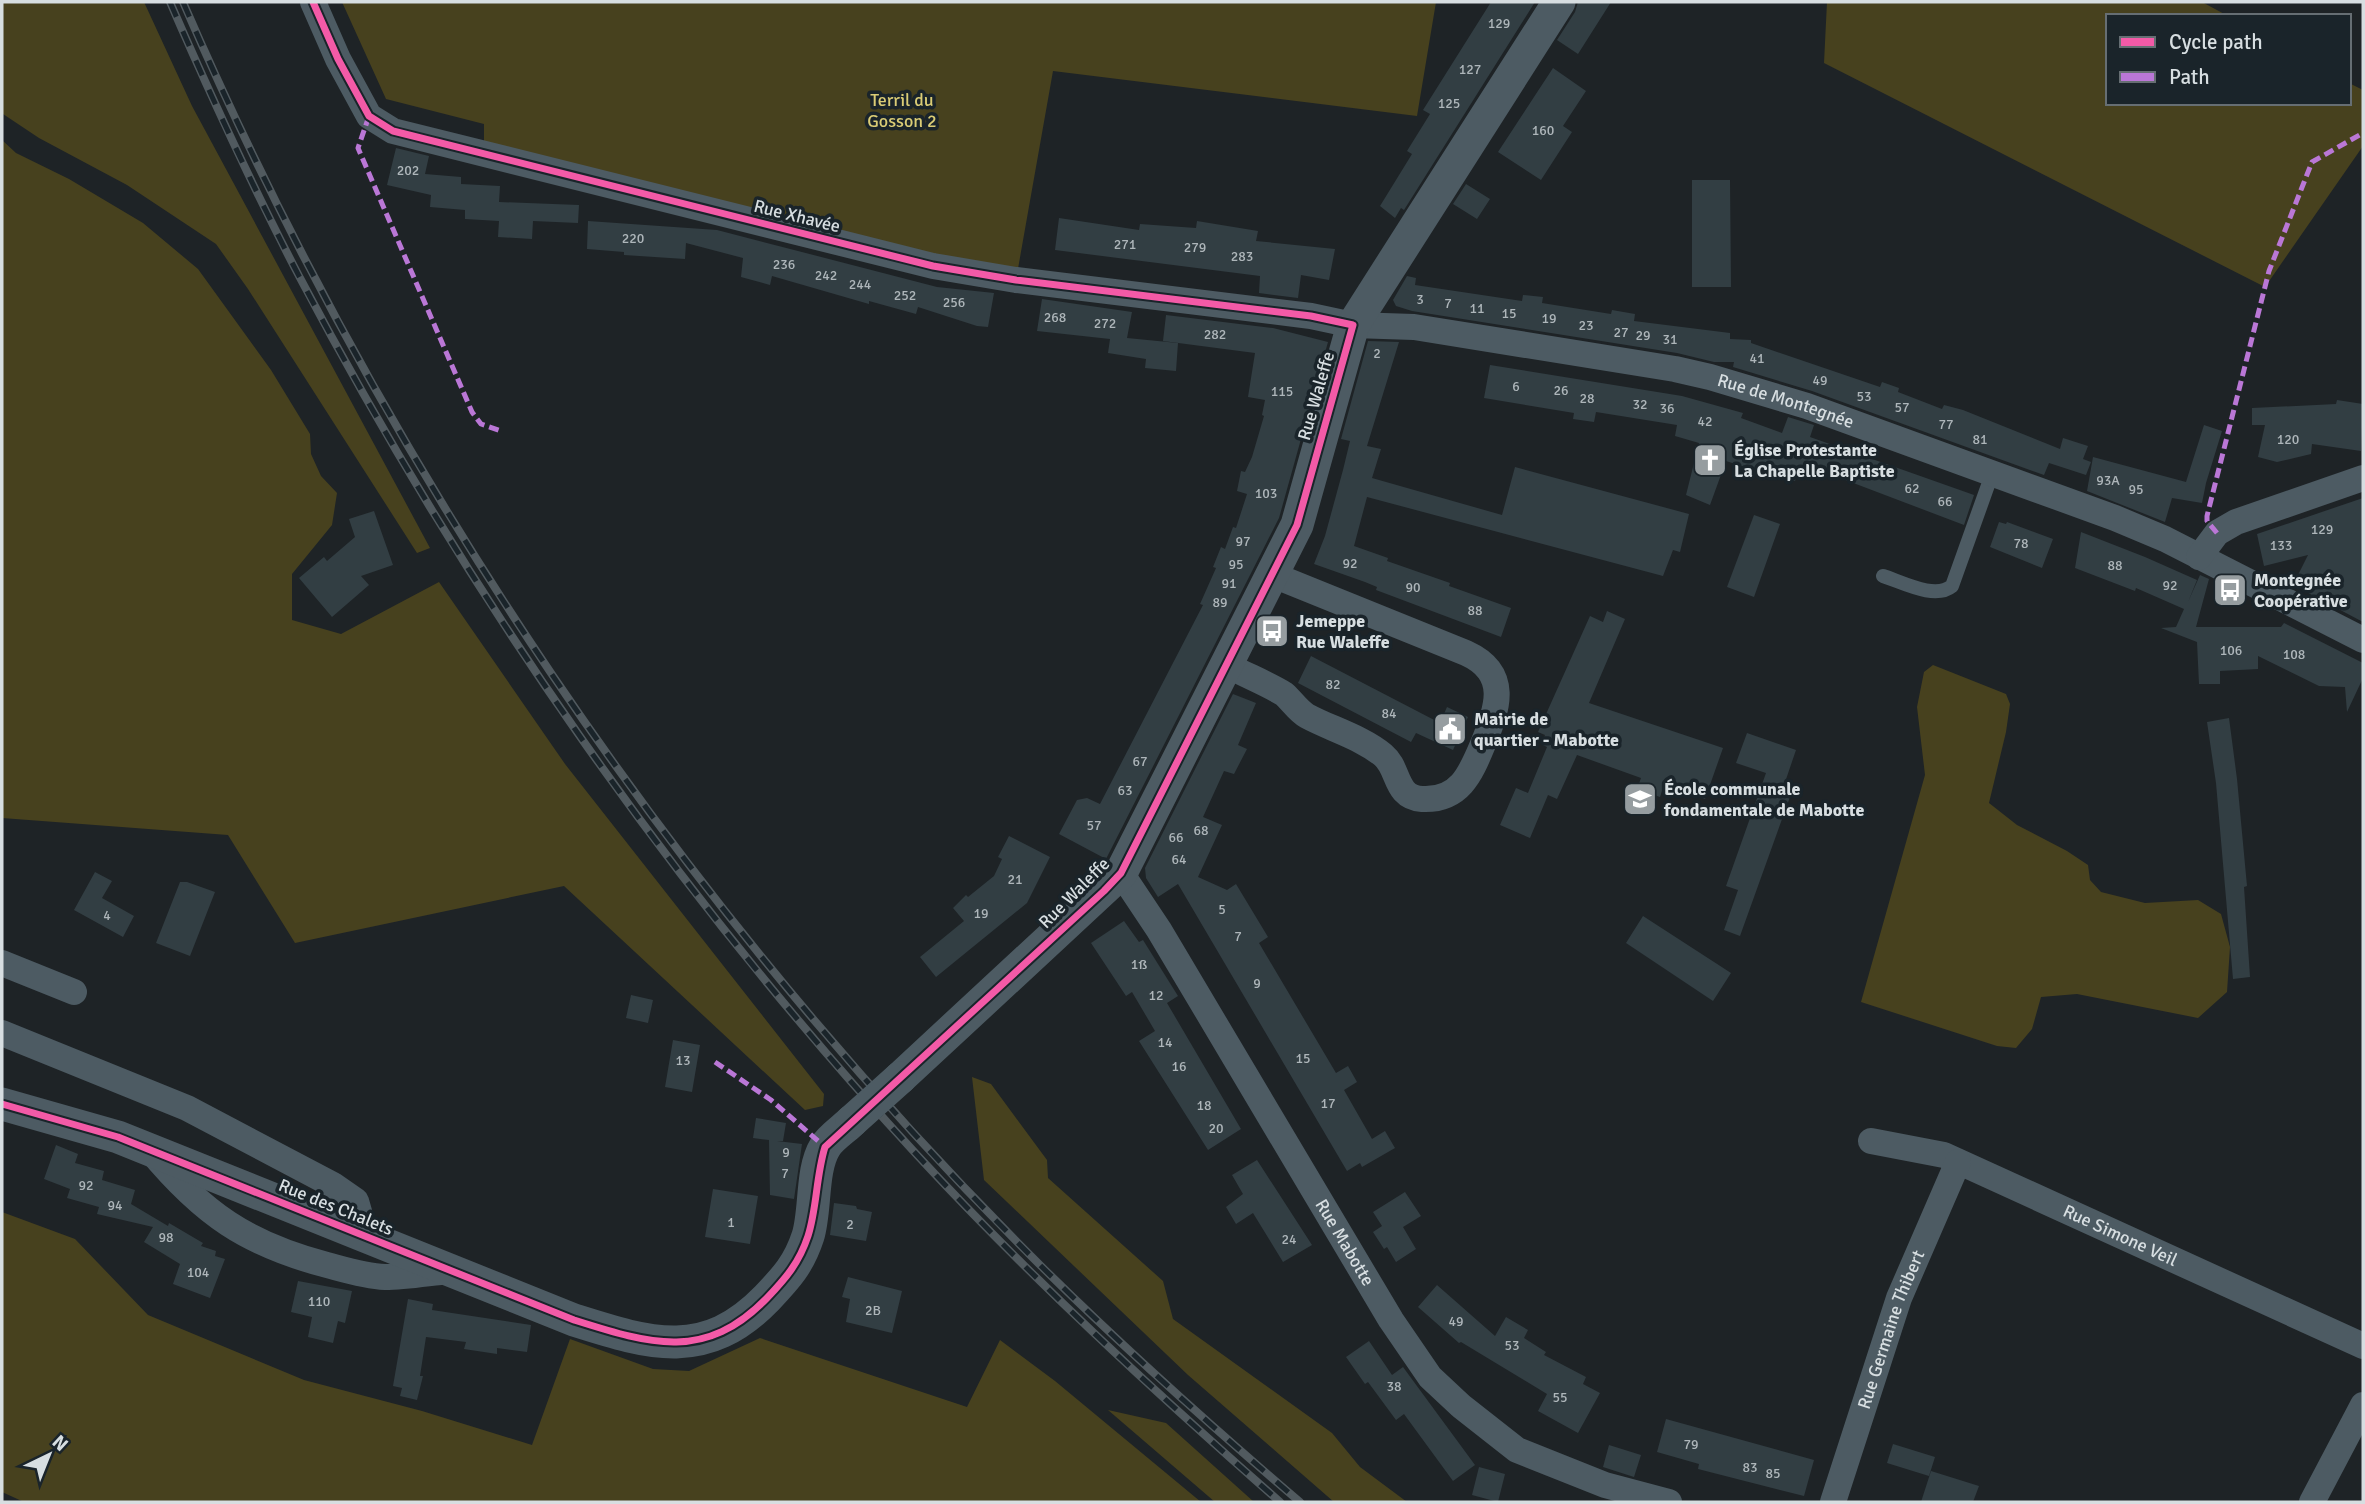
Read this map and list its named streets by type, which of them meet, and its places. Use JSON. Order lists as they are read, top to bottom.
{
  "streets": {
    "street": [
      "Rue Xhavée",
      "Rue Waleffe",
      "Rue de Montegnée",
      "Rue des Chalets",
      "Rue Simone Veil",
      "Rue Mabotte",
      "Rue Germaine Thibert"
    ]
  },
  "crossings": [
    ["Rue Xhavée", "Rue Waleffe"],
    ["Rue Xhavée", "Rue de Montegnée"],
    ["Rue Waleffe", "Rue de Montegnée"],
    ["Rue Waleffe", "Rue des Chalets"],
    ["Rue Waleffe", "Rue Mabotte"],
    ["Rue Simone Veil", "Rue Germaine Thibert"]
  ],
  "parks": ["Terril du Gosson 2"],
  "places": {
    "church": ["Église Protestante La Chapelle Baptiste"],
    "bus stop": ["Montegnée Coopérative", "Jemeppe Rue Waleffe"],
    "public building": ["Mairie de quartier - Mabotte"],
    "school or university": ["École communale fondamentale de Mabotte"]
  },
  "house_numbers": [
    "129",
    "127",
    "125",
    "160",
    "202",
    "220",
    "271",
    "279",
    "283",
    "236",
    "242",
    "244",
    "252",
    "3",
    "256",
    "7",
    "11",
    "15",
    "268",
    "19",
    "272",
    "23",
    "27",
    "282",
    "29",
    "31",
    "2",
    "41",
    "49",
    "6",
    "26",
    "115",
    "53",
    "28",
    "32",
    "57",
    "36",
    "42",
    "77",
    "81",
    "120",
    "93A",
    "62",
    "95",
    "103",
    "66",
    "129",
    "97",
    "78",
    "133",
    "92",
    "95",
    "88",
    "91",
    "92",
    "90",
    "89",
    "88",
    "106",
    "108",
    "82",
    "84",
    "67",
    "63",
    "57",
    "68",
    "66",
    "64",
    "21",
    "5",
    "19",
    "4",
    "7",
    "1ß",
    "9",
    "12",
    "14",
    "15",
    "13",
    "16",
    "17",
    "18",
    "20",
    "9",
    "7",
    "92",
    "94",
    "1",
    "2",
    "98",
    "24",
    "104",
    "110",
    "2B",
    "49",
    "53",
    "38",
    "55",
    "79",
    "83",
    "85"
  ],
  "legend": ["Cycle path", "Path"],
  "north": "top right"
}
